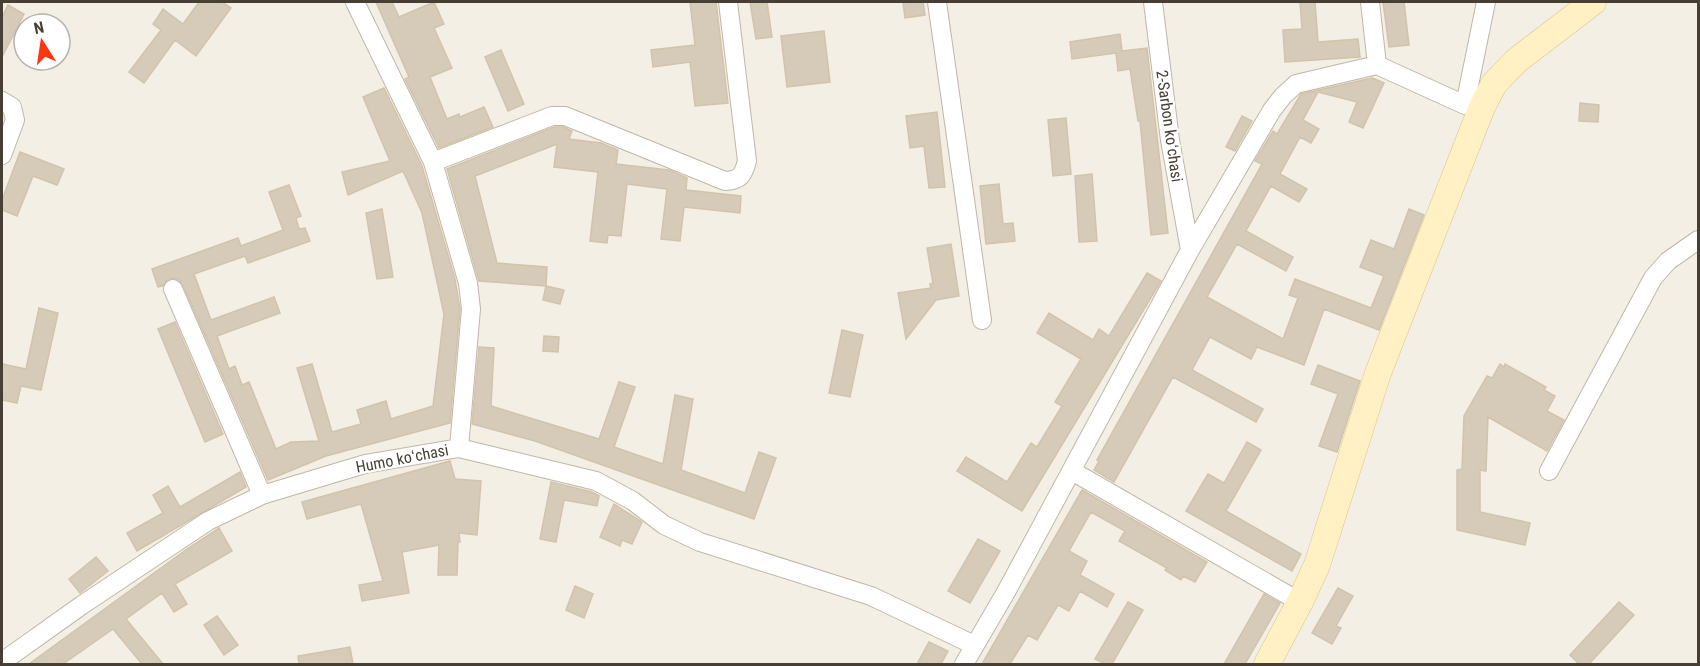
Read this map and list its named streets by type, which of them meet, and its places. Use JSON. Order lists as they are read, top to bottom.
{
  "streets": {
    "street": ["2-Sarbon koʻchasi", "Humo koʻchasi"]
  },
  "north": "top"
}
